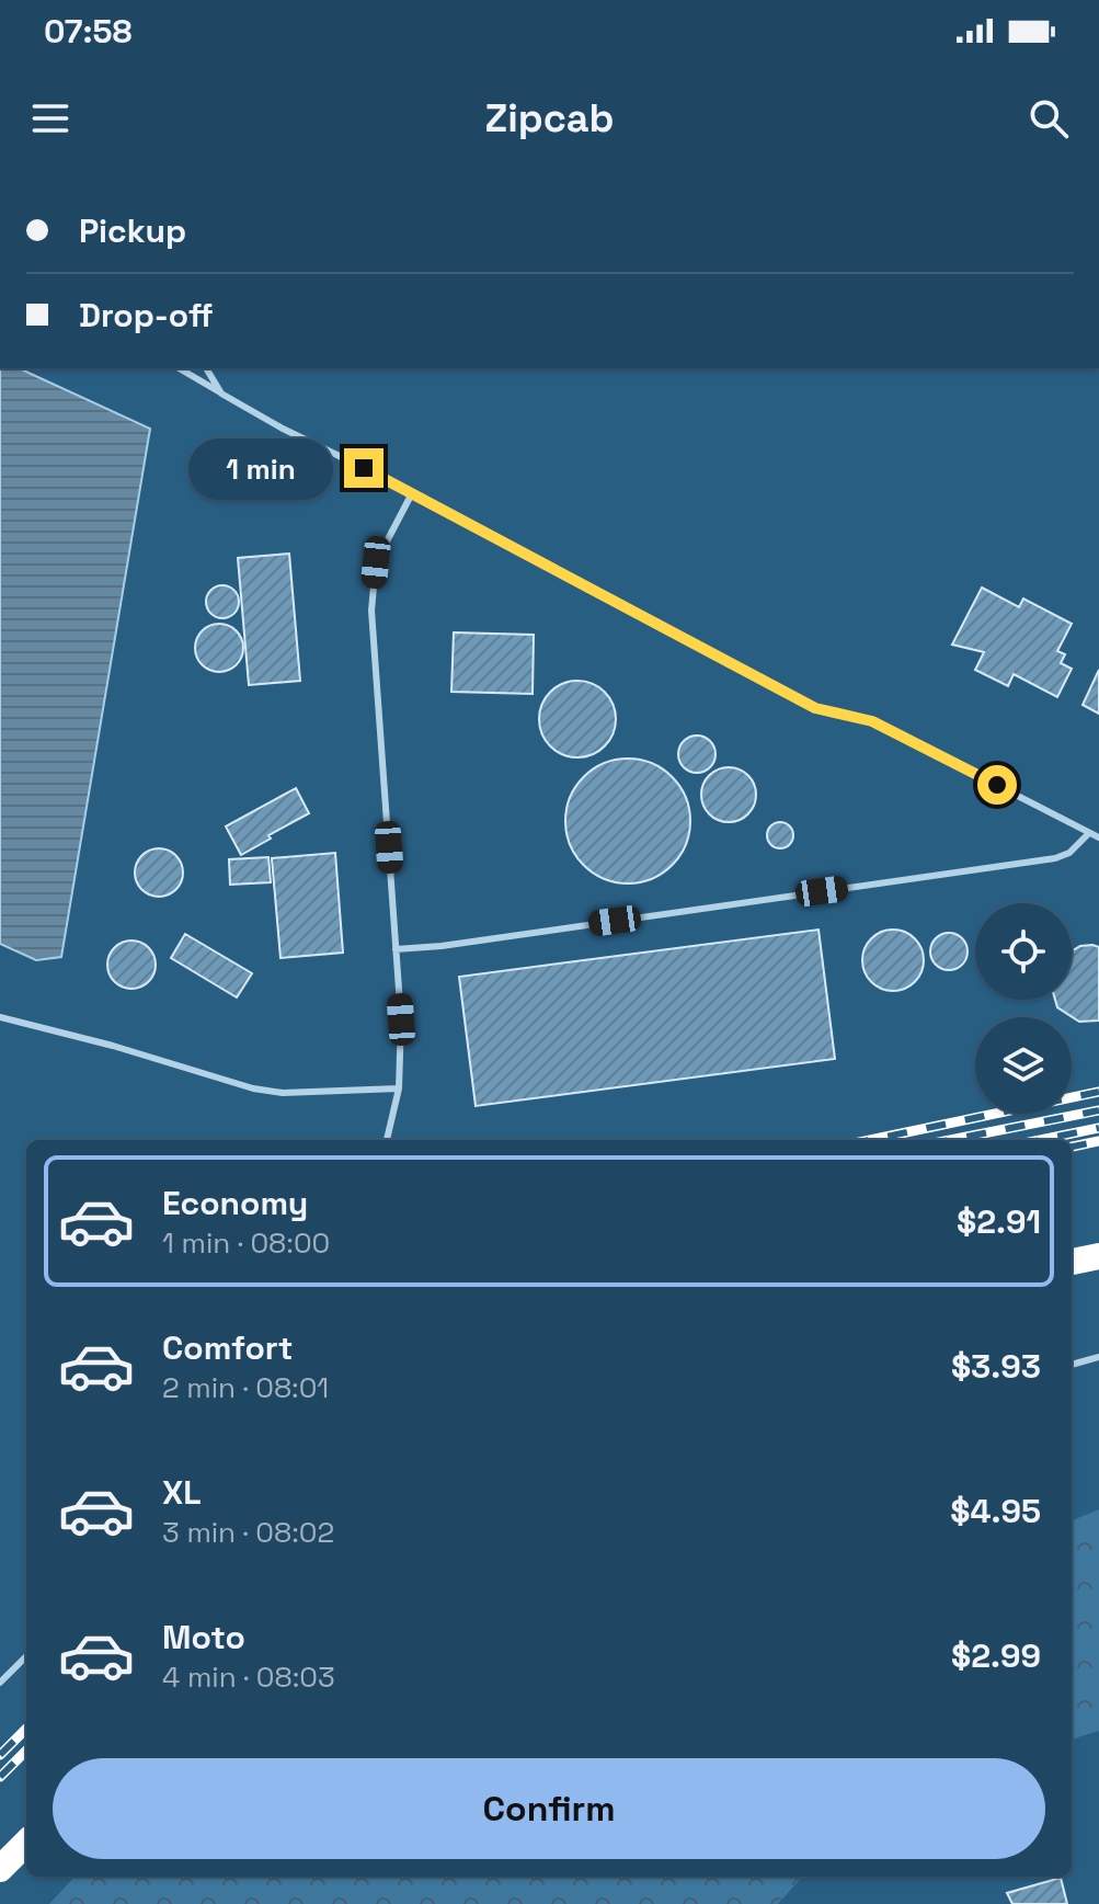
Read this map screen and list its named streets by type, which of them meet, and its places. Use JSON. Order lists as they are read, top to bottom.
{
  "page": {
    "status": "07:58",
    "header": "Zipcab",
    "banner": ["Pickup", "Drop-off"],
    "bubble": "1 min",
    "list": [
      {
        "name": "Economy",
        "note": "1 min · 08:00",
        "value": "$2.91"
      },
      {
        "name": "Comfort",
        "note": "2 min · 08:01",
        "value": "$3.93"
      },
      {
        "name": "XL",
        "note": "3 min · 08:02",
        "value": "$4.95"
      },
      {
        "name": "Moto",
        "note": "4 min · 08:03",
        "value": "$2.99"
      }
    ],
    "buttons": "Confirm"
  }
}
